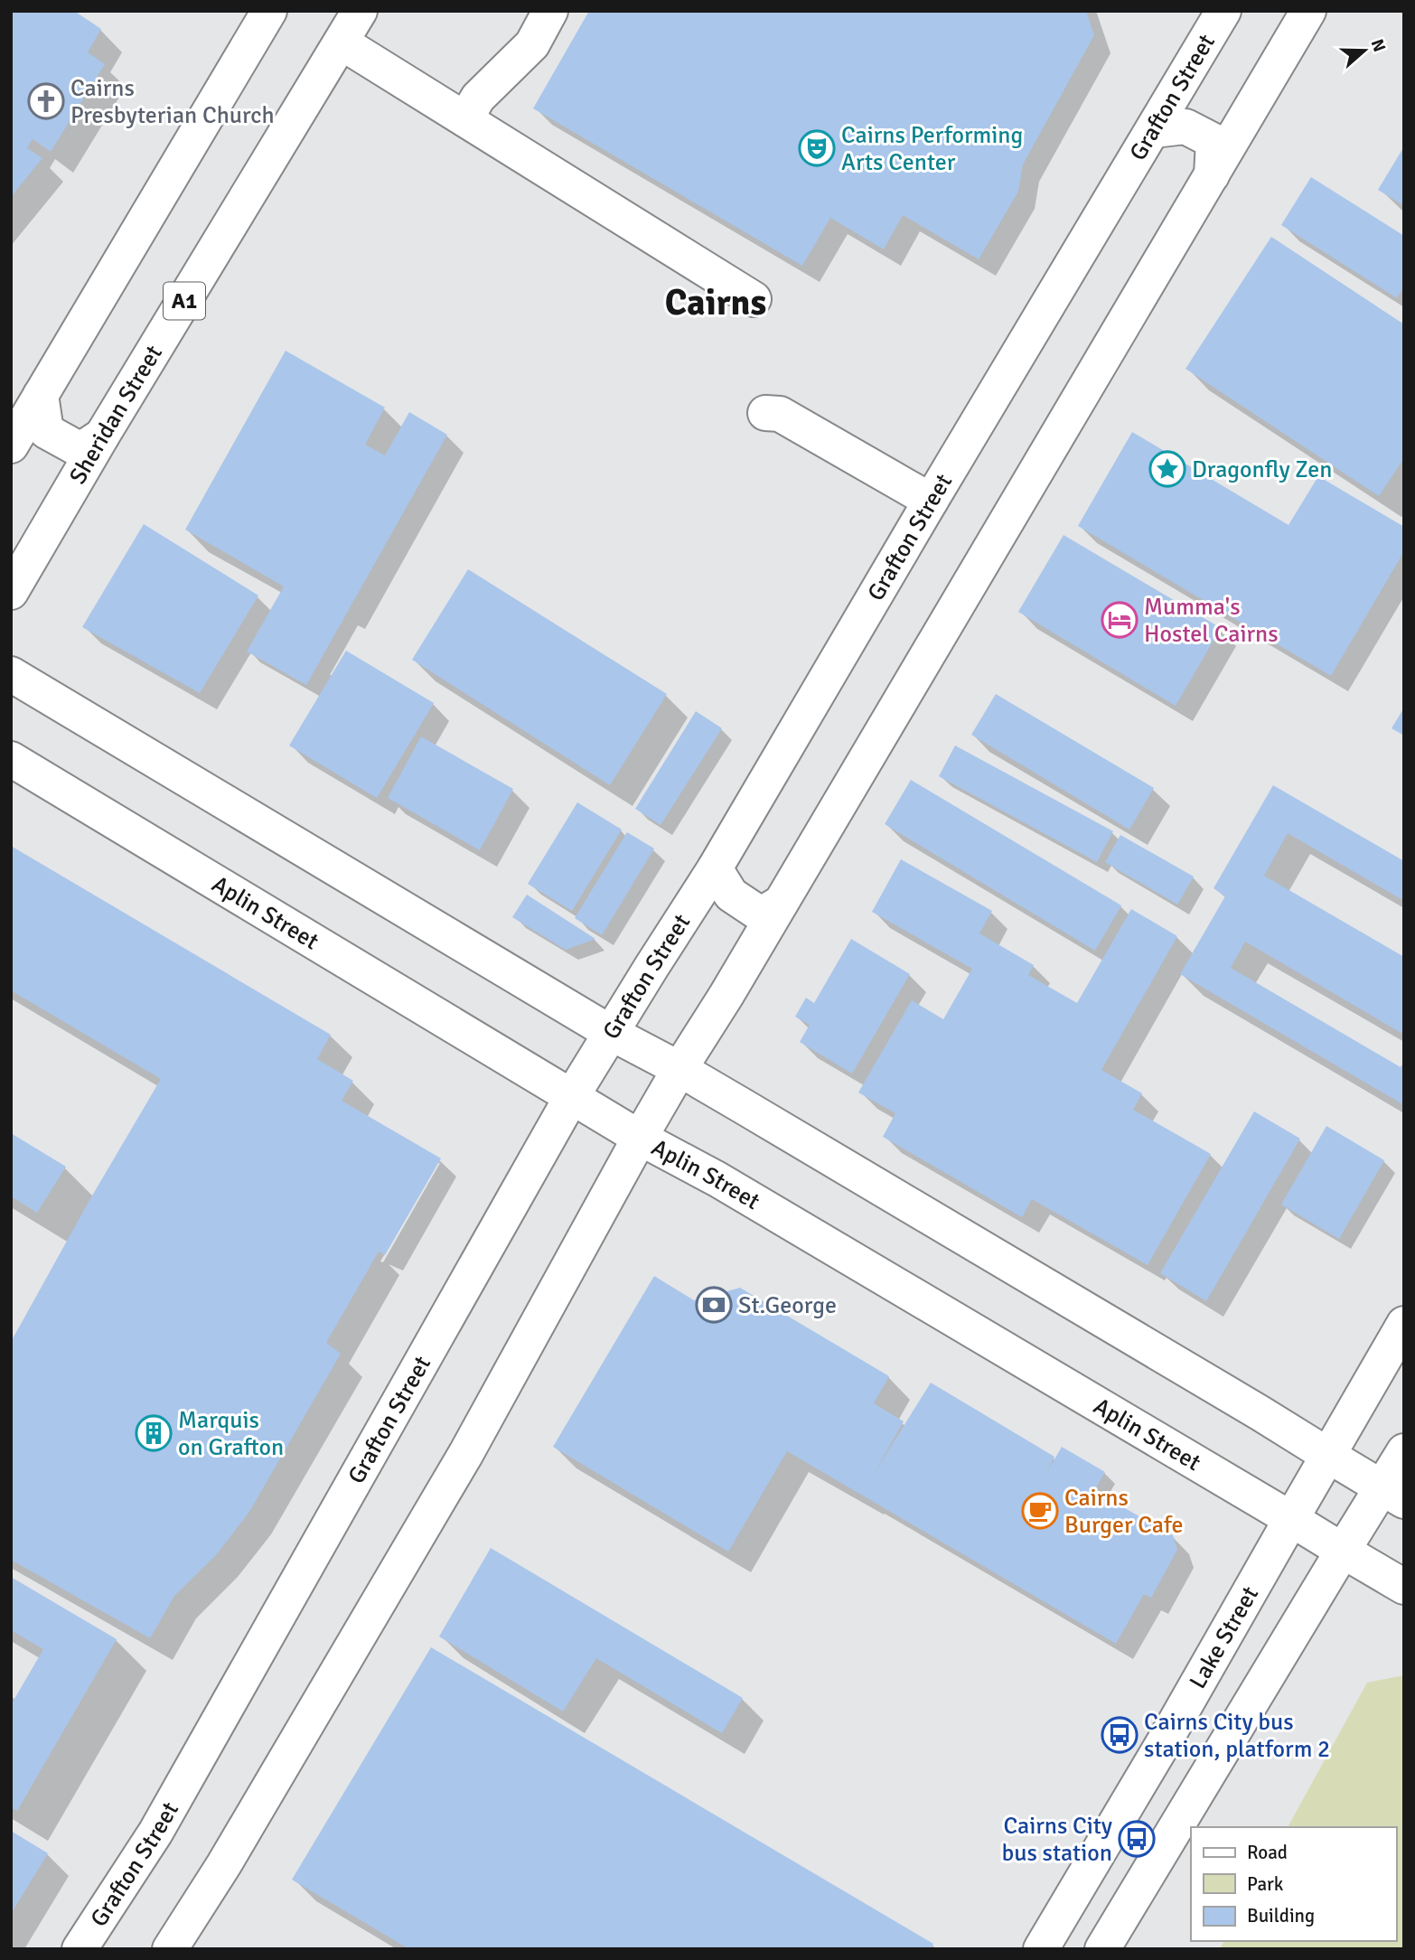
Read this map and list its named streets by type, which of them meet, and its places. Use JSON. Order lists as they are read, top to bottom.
{
  "streets": {
    "main road": [
      "Grafton Street",
      "A1",
      "Sheridan Street",
      "Aplin Street",
      "Lake Street"
    ]
  },
  "crossings": [
    ["Grafton Street", "Aplin Street"],
    ["Aplin Street", "Lake Street"]
  ],
  "districts": ["Cairns"],
  "places": {
    "church": ["Cairns Presbyterian Church"],
    "theatre": ["Cairns Performing Arts Center"],
    "place": ["Dragonfly Zen"],
    "hotel": ["Mumma's Hostel Cairns"],
    "bank": ["St.George"],
    "building": ["Marquis on Grafton"],
    "cafe": ["Cairns Burger Cafe"],
    "bus stop": ["Cairns City bus station, platform 2", "Cairns City bus station"]
  },
  "legend": ["Road", "Park", "Building"],
  "north": "right"
}
